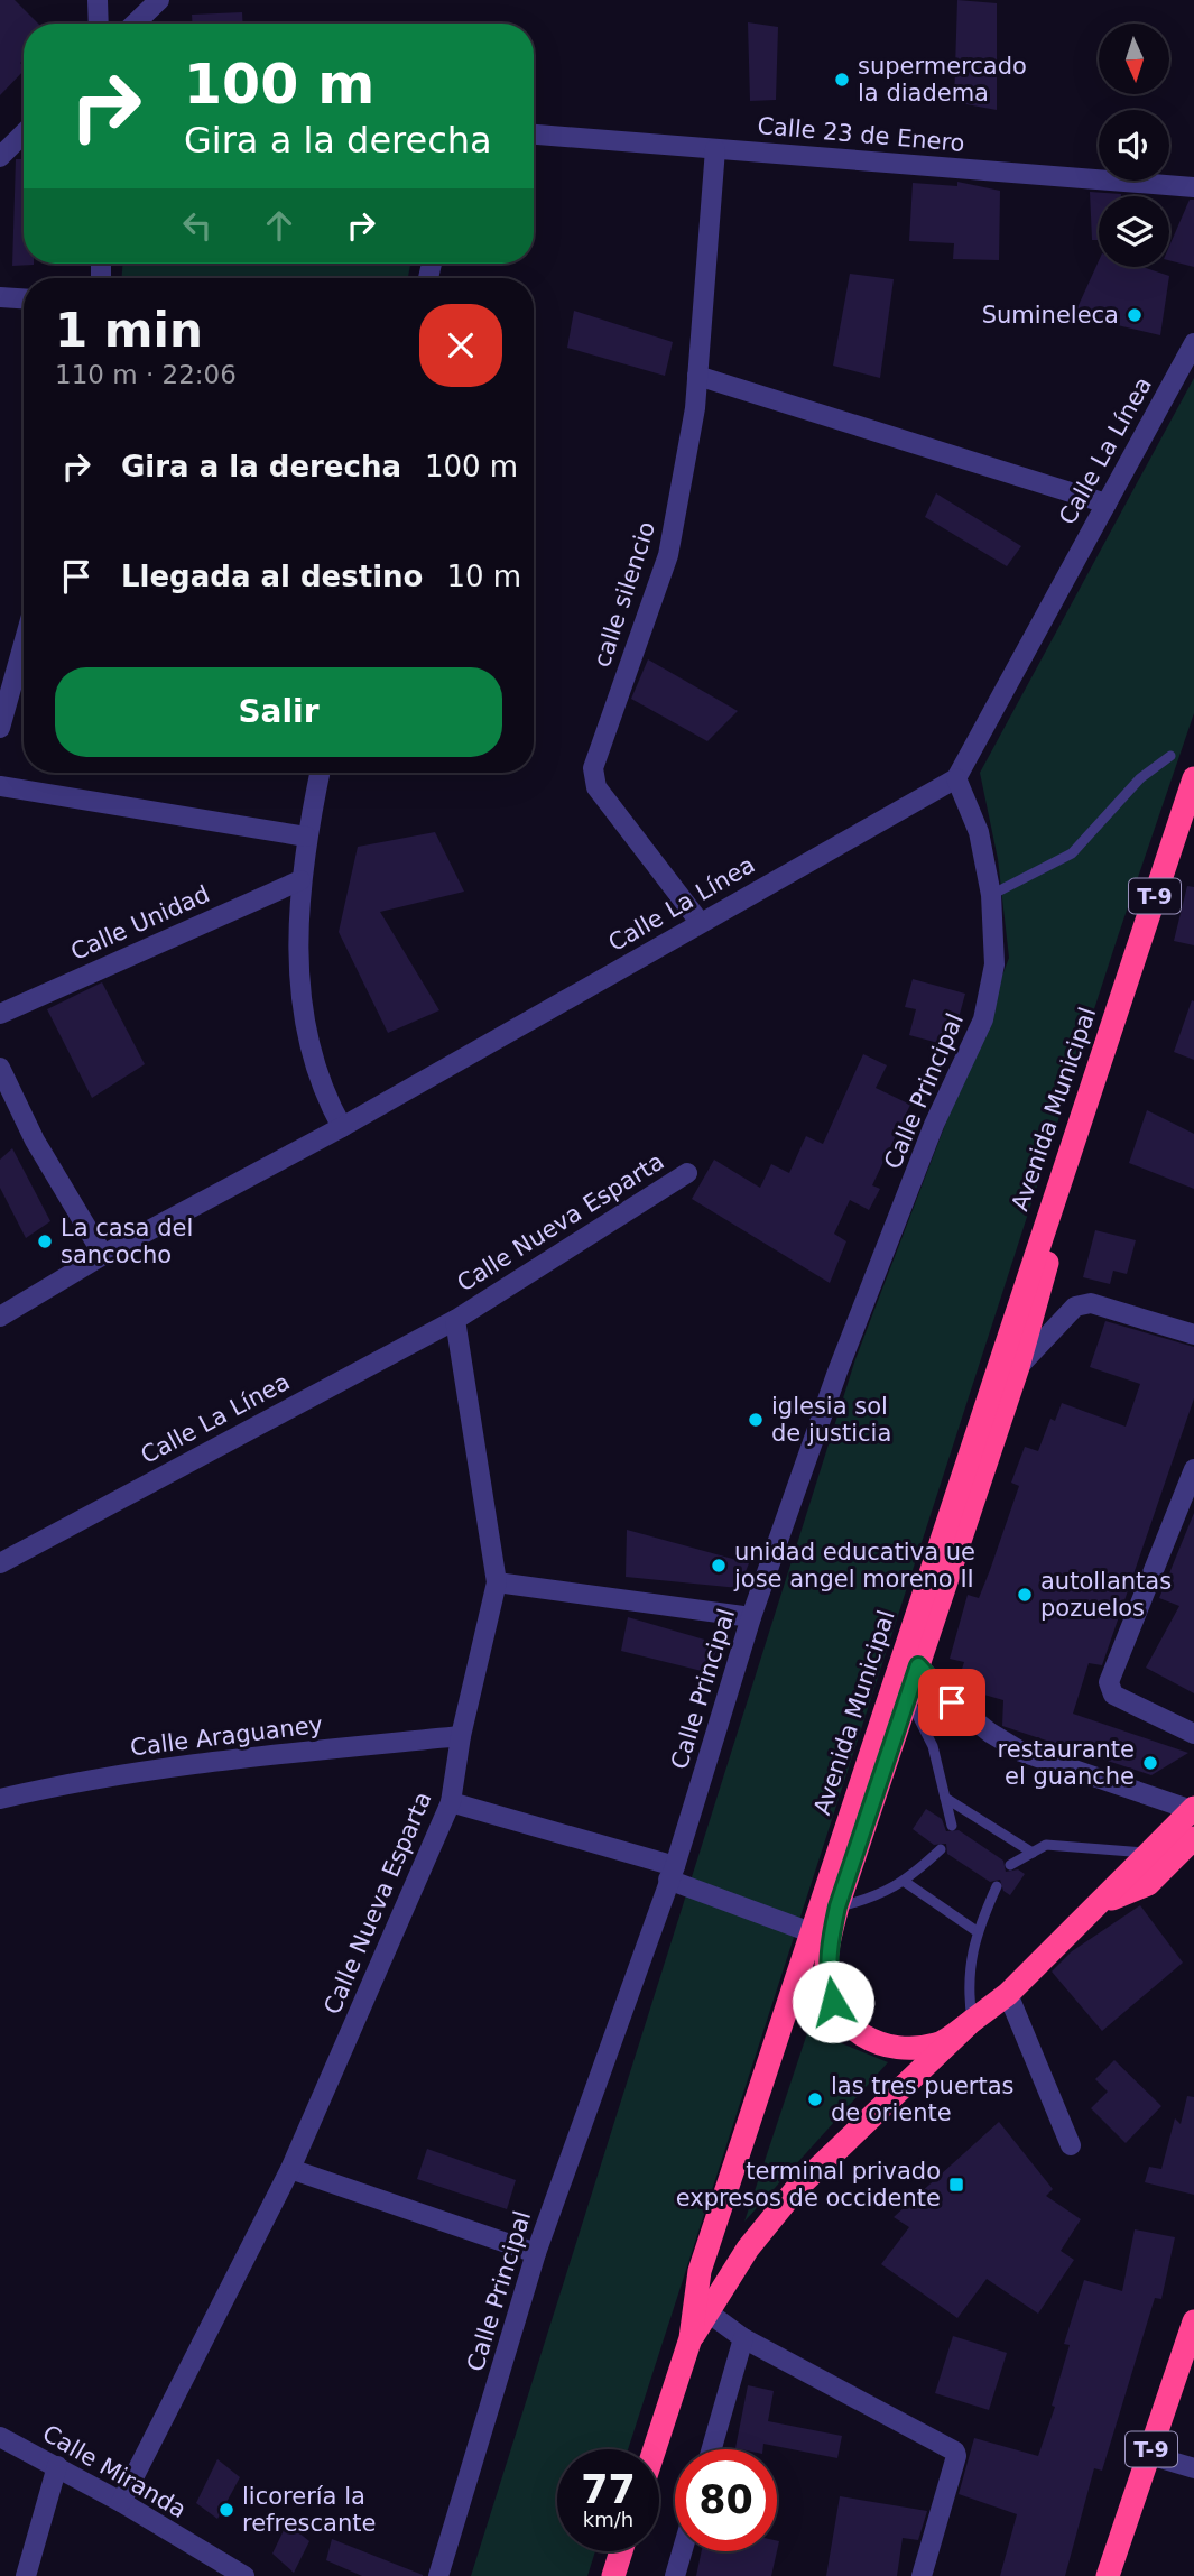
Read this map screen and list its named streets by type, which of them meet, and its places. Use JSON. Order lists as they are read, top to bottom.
{
  "streets": {
    "highway": ["T-9", "Avenida Municipal"],
    "street": [
      "Calle 23 de Enero",
      "Calle La Línea",
      "calle silencio",
      "Calle Unidad",
      "Calle Principal",
      "Calle Nueva Esparta",
      "Calle Araguaney",
      "Calle Miranda"
    ]
  },
  "crossings": [
    ["Calle 23 de Enero", "calle silencio"],
    ["Calle La Línea", "calle silencio"],
    ["Calle La Línea", "Calle Principal"],
    ["Calle La Línea", "Calle Nueva Esparta"],
    ["T-9", "Avenida Municipal"],
    ["Calle Nueva Esparta", "Calle Araguaney"],
    ["Calle Nueva Esparta", "Calle Miranda"]
  ],
  "places": {
    "other": [
      "supermercado la diadema",
      "Sumineleca",
      "La casa del sancocho",
      "iglesia sol de justicia",
      "unidad educativa ue jose angel moreno II",
      "autollantas pozuelos",
      "restaurante el guanche",
      "las tres puertas de oriente",
      "licorería la refrescante"
    ],
    "transit": ["terminal privado expresos de occidente"]
  },
  "north": "bottom",
  "page": {
    "turn": ["100 m", "Gira a la derecha"],
    "heading": ["1 min", "110 m · 22:06"],
    "list": [
      {
        "name": "Gira a la derecha",
        "value": "100 m"
      },
      {
        "name": "Llegada al destino",
        "value": "10 m"
      }
    ],
    "buttons": "Salir",
    "speed": "77 km/h",
    "limit": "80"
  }
}
